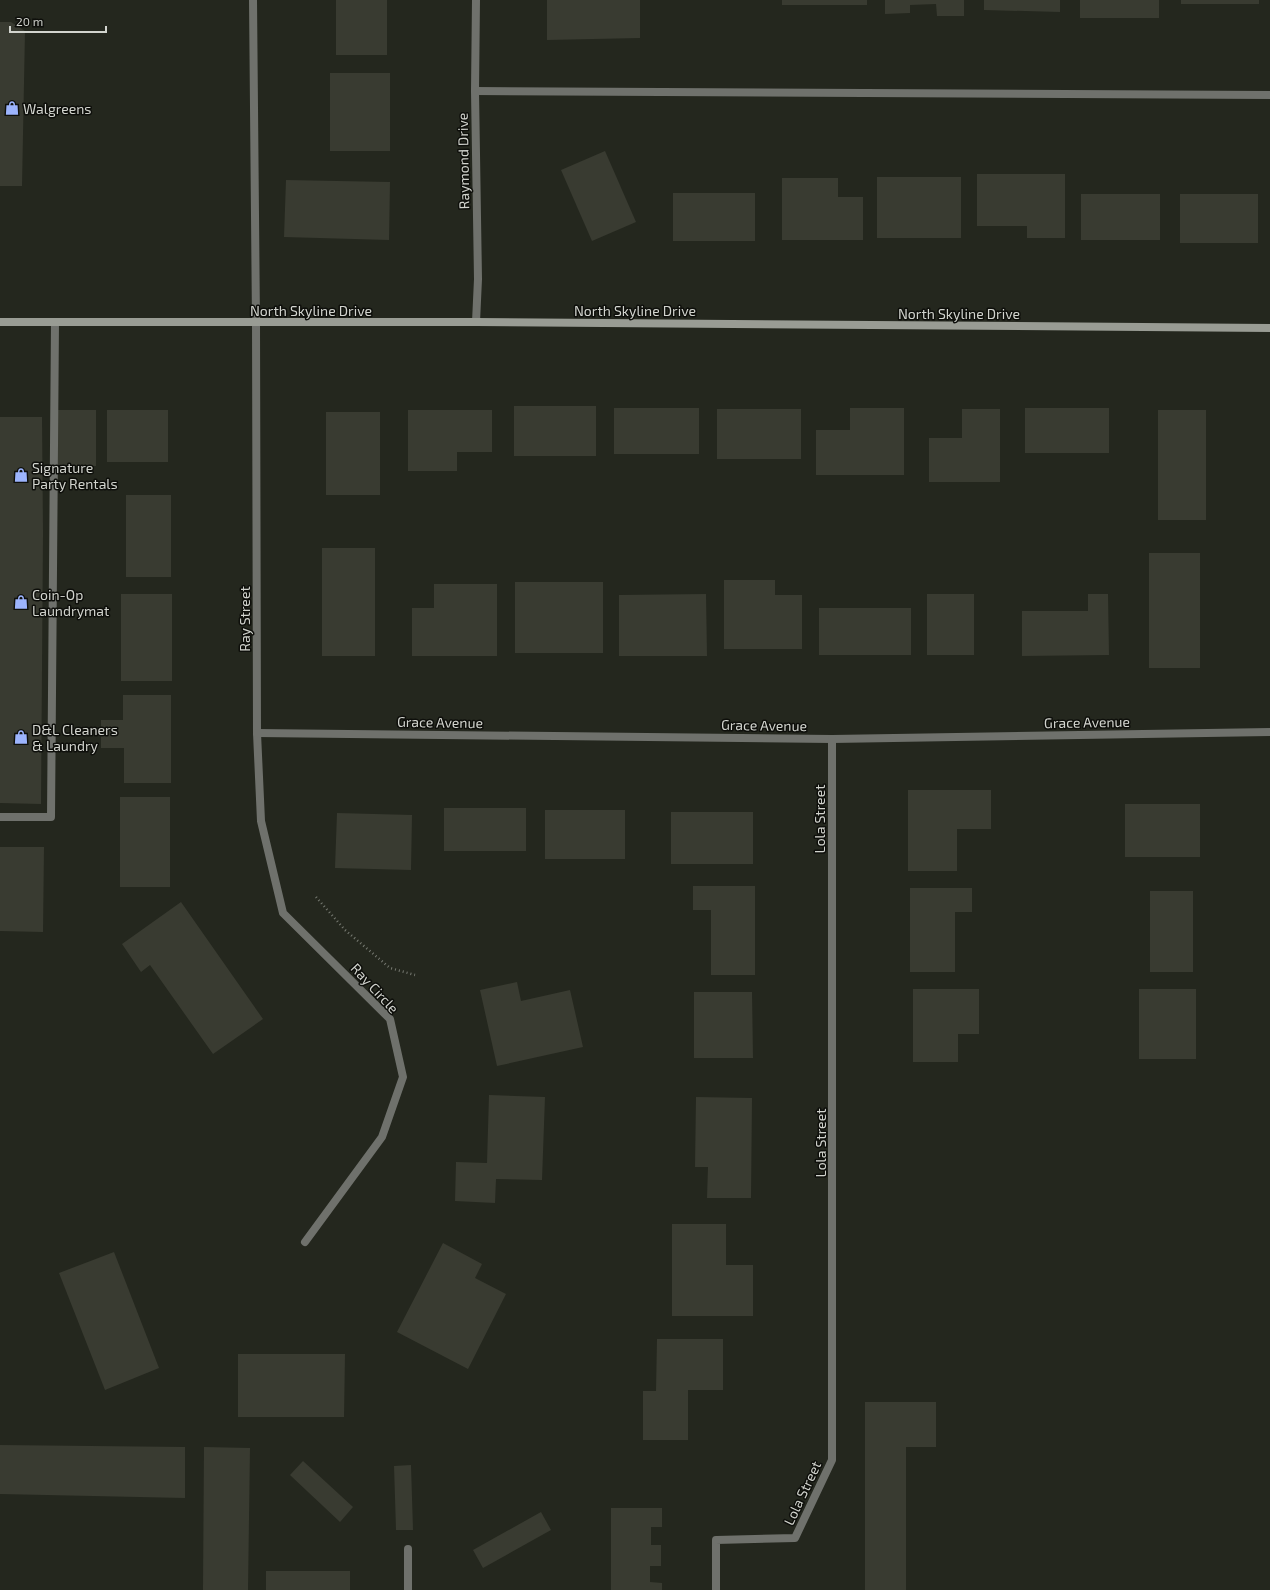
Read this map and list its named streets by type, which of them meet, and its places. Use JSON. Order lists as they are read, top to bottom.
{
  "streets": {
    "main road": ["North Skyline Drive"],
    "street": [
      "Raymond Drive",
      "Ray Street",
      "Grace Avenue",
      "Lola Street",
      "Ray Circle"
    ]
  },
  "crossings": [
    ["Raymond Drive", "North Skyline Drive"],
    ["North Skyline Drive", "Ray Street"],
    ["Ray Street", "Grace Avenue"],
    ["Ray Street", "Ray Circle"],
    ["Grace Avenue", "Lola Street"]
  ],
  "places": {
    "shop": [
      "Walgreens",
      "Signature Party Rentals",
      "Coin-Op Laundrymat",
      "D&L Cleaners & Laundry"
    ]
  },
  "scale_bar": "20 m"
}
